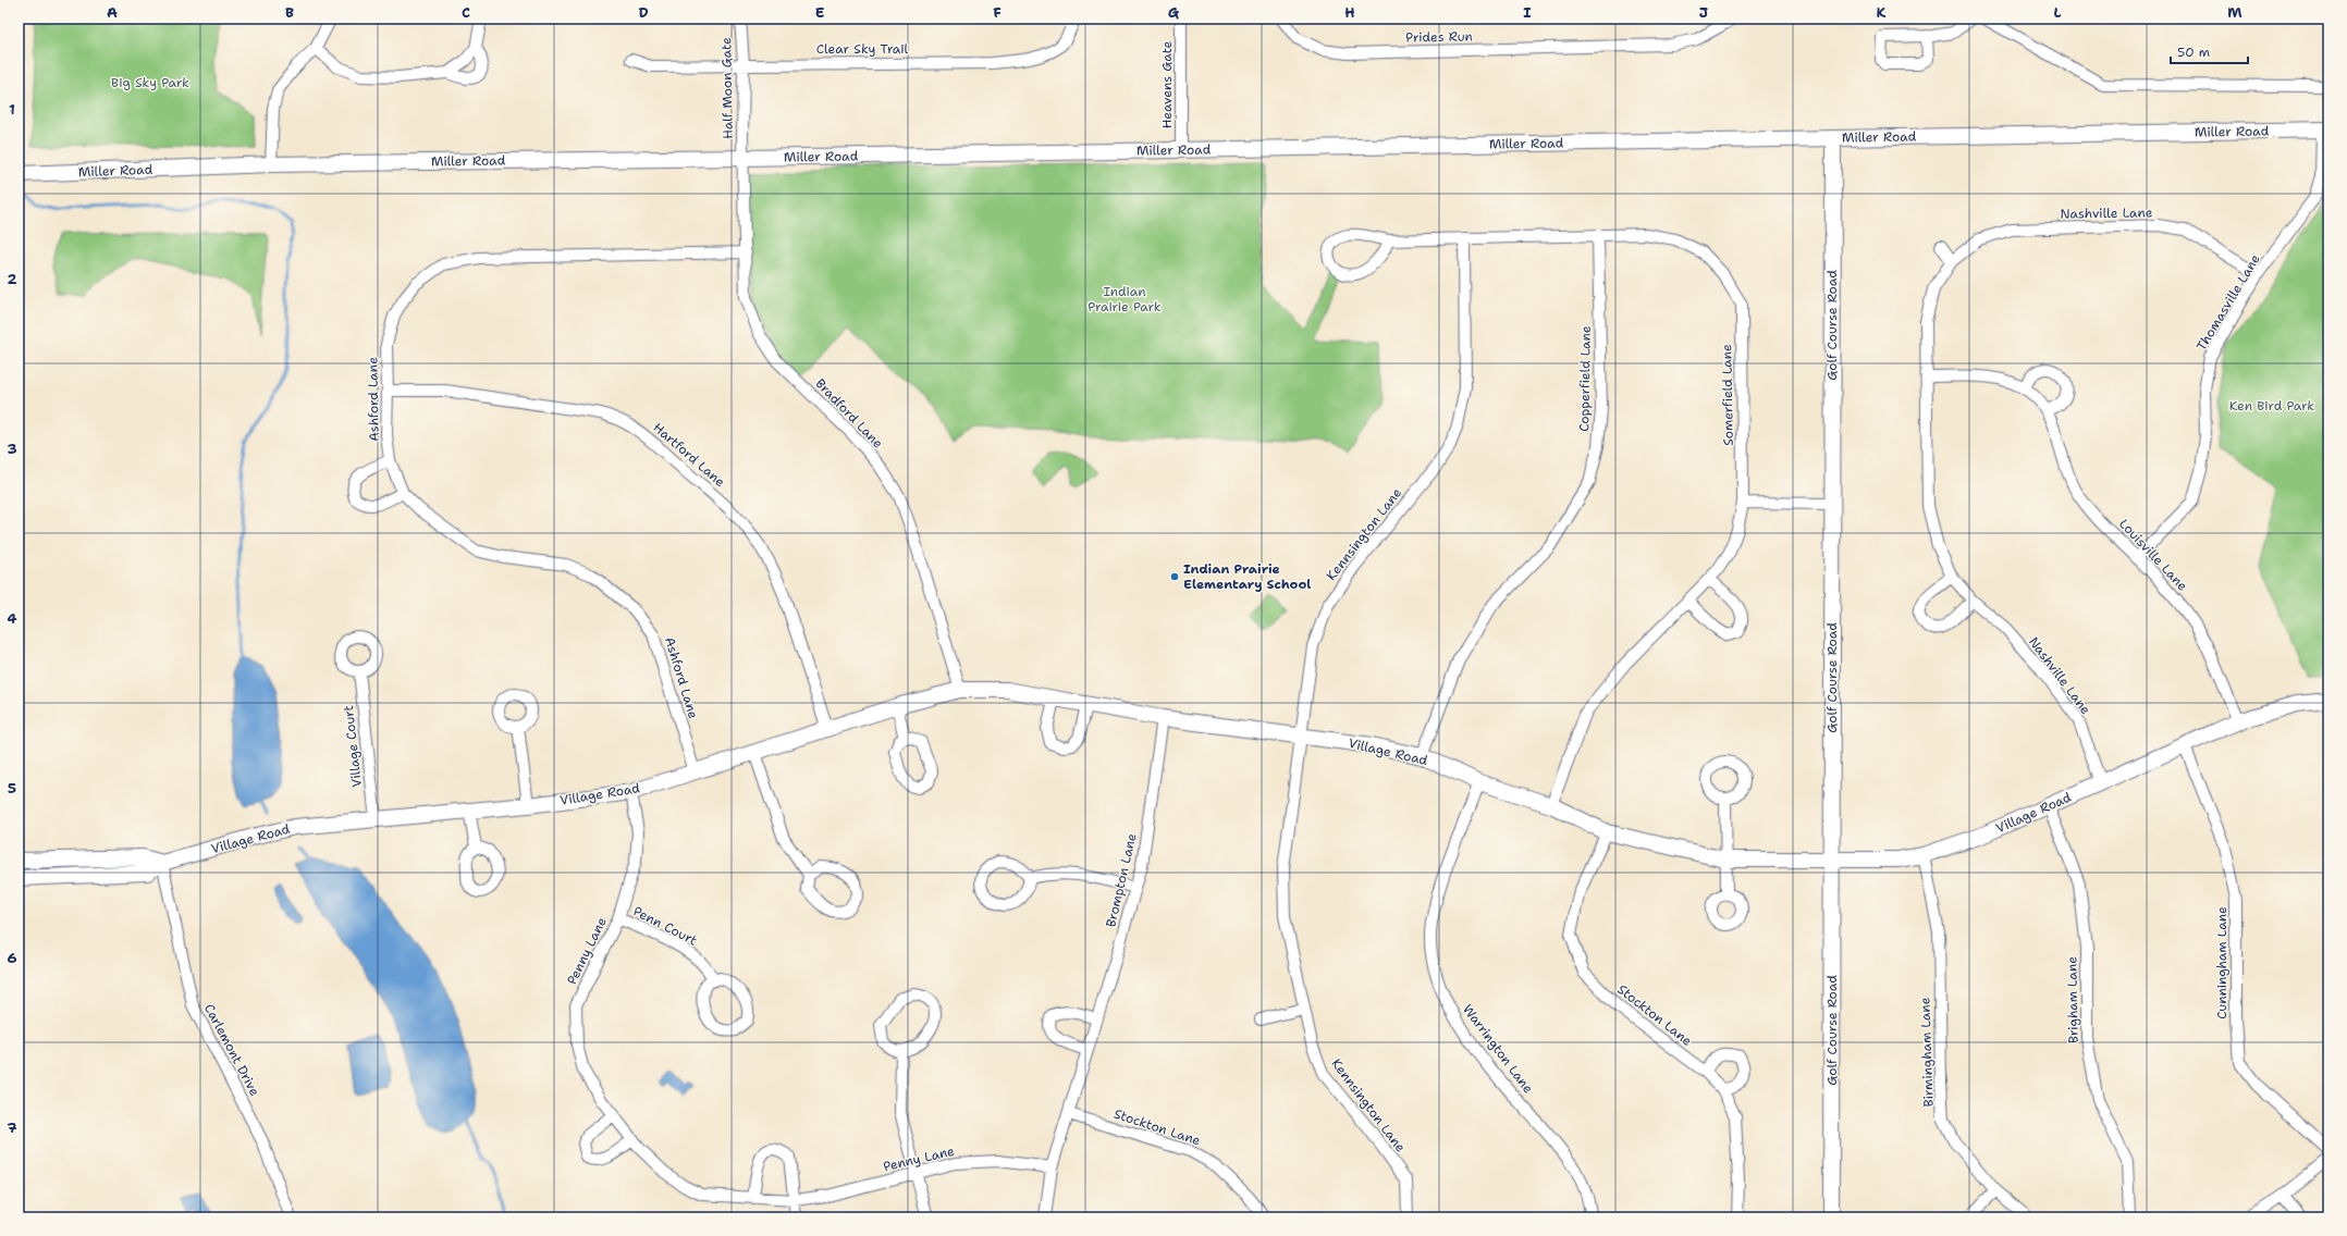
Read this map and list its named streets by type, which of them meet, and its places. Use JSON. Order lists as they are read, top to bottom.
{
  "streets": {
    "street": [
      "Prides Run",
      "Clear Sky Trail",
      "Heavens Gate",
      "Half Moon Gate",
      "Miller Road",
      "Nashville Lane",
      "Thomasville Lane",
      "Golf Course Road",
      "Copperfield Lane",
      "Somerfield Lane",
      "Ashford Lane",
      "Bradford Lane",
      "Hartford Lane",
      "Kennsington Lane",
      "Louisville Lane",
      "Village Court",
      "Village Road",
      "Brompton Lane",
      "Penn Court",
      "Penny Lane",
      "Cunningham Lane",
      "Brigham Lane",
      "Stockton Lane",
      "Warrington Lane",
      "Carlemont Drive",
      "Birmingham Lane"
    ]
  },
  "crossings": [
    ["Clear Sky Trail", "Half Moon Gate"],
    ["Heavens Gate", "Miller Road"],
    ["Half Moon Gate", "Miller Road"],
    ["Half Moon Gate", "Bradford Lane"],
    ["Miller Road", "Thomasville Lane"],
    ["Miller Road", "Golf Course Road"],
    ["Miller Road", "Bradford Lane"],
    ["Nashville Lane", "Thomasville Lane"],
    ["Nashville Lane", "Louisville Lane"],
    ["Nashville Lane", "Village Road"],
    ["Thomasville Lane", "Louisville Lane"],
    ["Golf Course Road", "Village Road"],
    ["Copperfield Lane", "Somerfield Lane"],
    ["Copperfield Lane", "Village Road"],
    ["Somerfield Lane", "Kennsington Lane"],
    ["Somerfield Lane", "Village Road"],
    ["Ashford Lane", "Bradford Lane"],
    ["Ashford Lane", "Hartford Lane"],
    ["Ashford Lane", "Village Road"],
    ["Bradford Lane", "Village Road"],
    ["Hartford Lane", "Village Road"],
    ["Kennsington Lane", "Village Road"],
    ["Louisville Lane", "Village Road"],
    ["Village Court", "Village Road"],
    ["Village Road", "Brompton Lane"],
    ["Village Road", "Penny Lane"],
    ["Village Road", "Cunningham Lane"],
    ["Village Road", "Brigham Lane"],
    ["Village Road", "Stockton Lane"],
    ["Village Road", "Warrington Lane"],
    ["Village Road", "Carlemont Drive"],
    ["Village Road", "Birmingham Lane"],
    ["Brompton Lane", "Penny Lane"],
    ["Brompton Lane", "Stockton Lane"],
    ["Penn Court", "Penny Lane"]
  ],
  "parks": ["Big Sky Park", "Indian Prairie Park", "Ken Bird Park"],
  "places": ["Indian Prairie Elementary School"],
  "scale_bar": "50 m",
  "grid": {
    "columns": [
      "A",
      "B",
      "C",
      "D",
      "E",
      "F",
      "G",
      "H",
      "I",
      "J",
      "K",
      "L",
      "M"
    ],
    "rows": [
      "1",
      "2",
      "3",
      "4",
      "5",
      "6",
      "7"
    ]
  }
}
